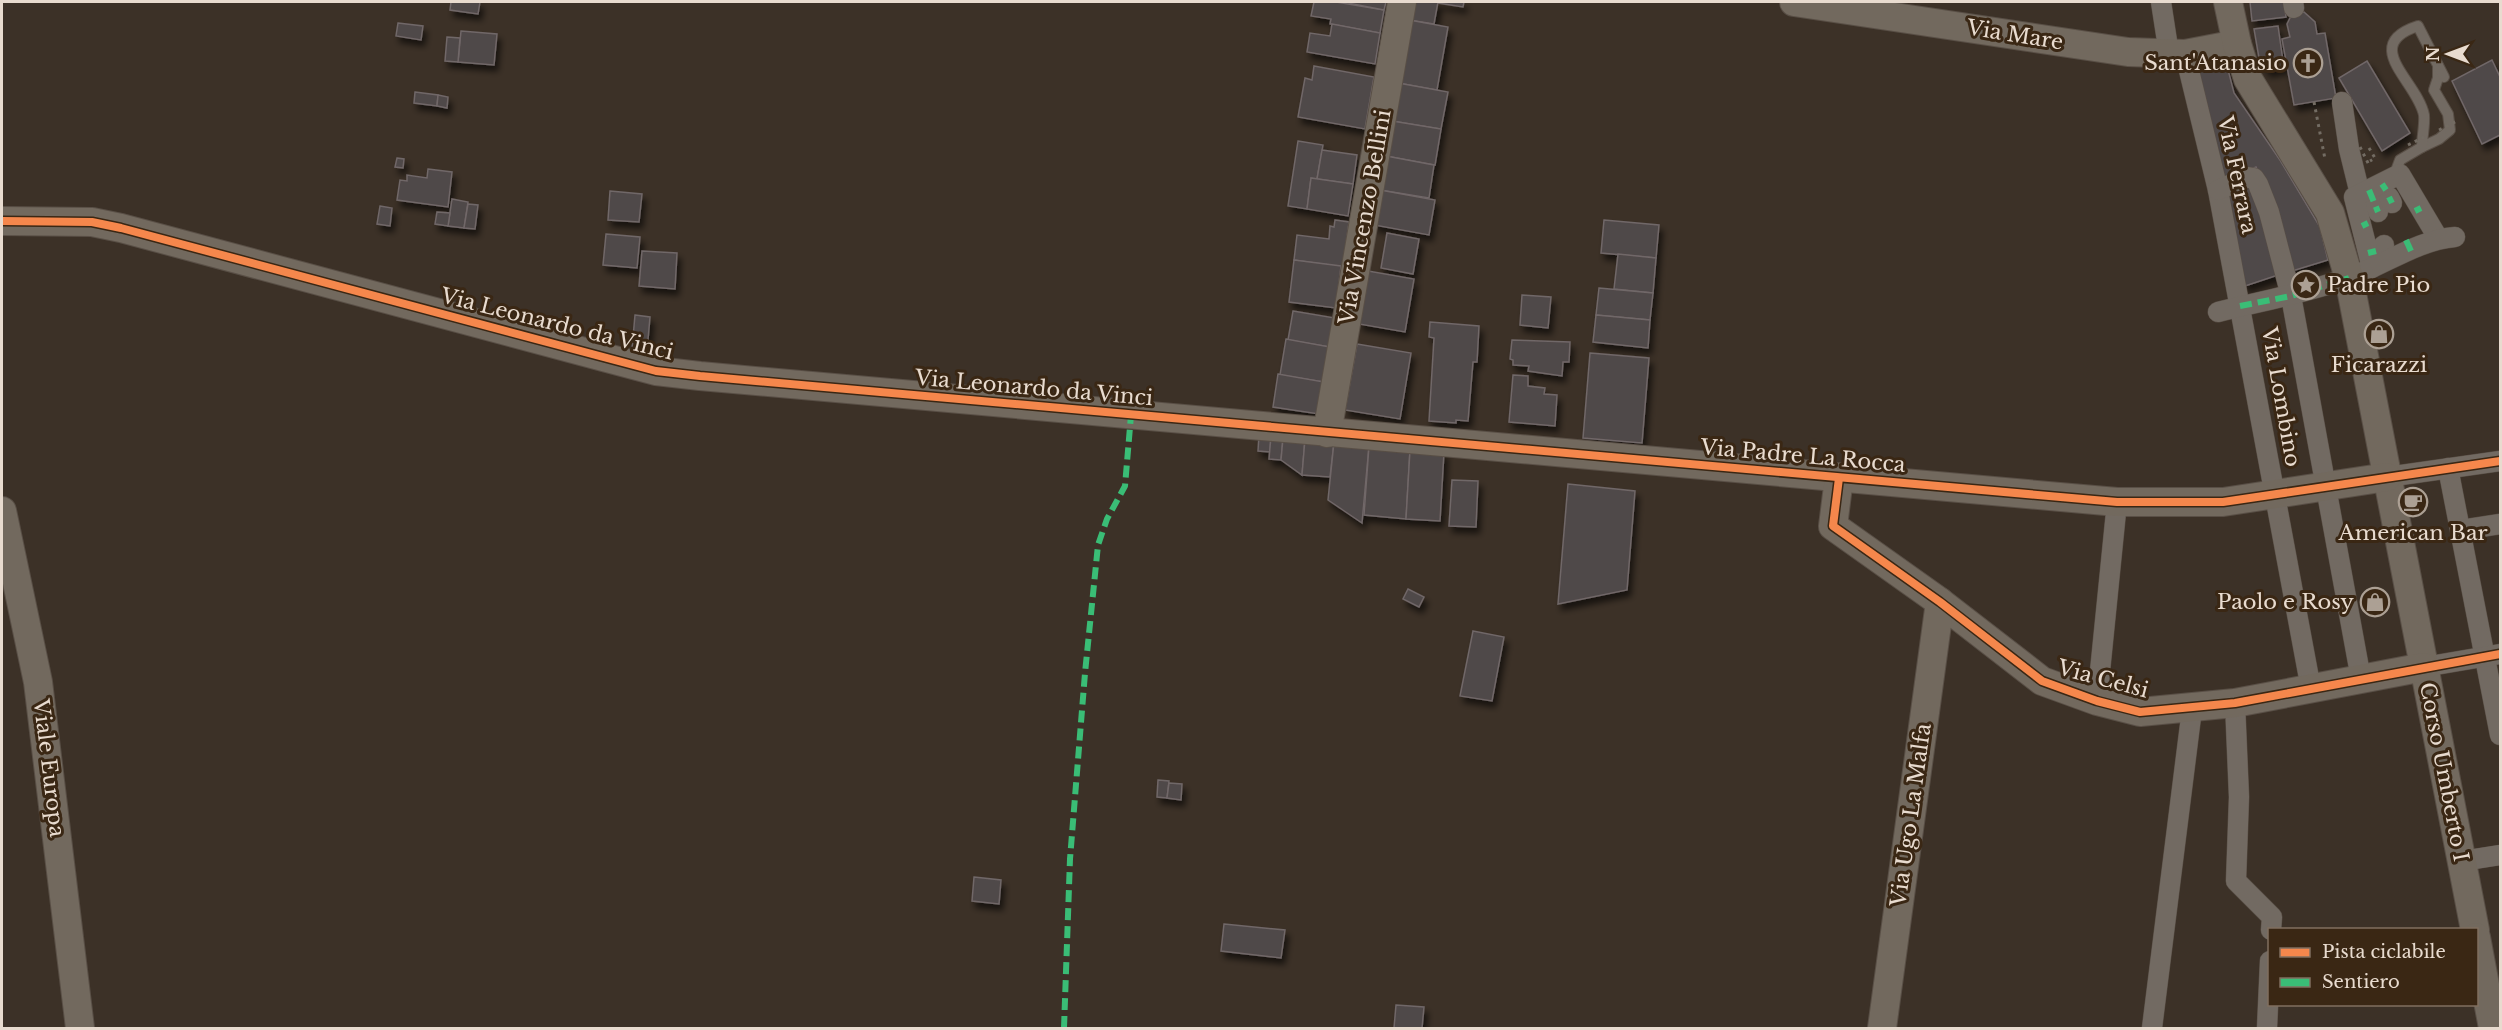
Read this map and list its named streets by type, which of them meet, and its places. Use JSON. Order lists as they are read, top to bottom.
{
  "streets": {
    "street": [
      "Via Mare",
      "Via Ferrara",
      "Via Vincenzo Bellini",
      "Via Leonardo da Vinci",
      "Via Lombino",
      "Via Padre La Rocca",
      "Via Celsi",
      "Viale Europa",
      "Corso Umberto I",
      "Via Ugo La Malfa"
    ]
  },
  "crossings": [
    ["Via Mare", "Via Ferrara"],
    ["Via Mare", "Corso Umberto I"],
    ["Via Ferrara", "Via Lombino"],
    ["Via Vincenzo Bellini", "Via Leonardo da Vinci"],
    ["Via Vincenzo Bellini", "Via Padre La Rocca"],
    ["Via Leonardo da Vinci", "Via Padre La Rocca"],
    ["Via Lombino", "Via Padre La Rocca"],
    ["Via Lombino", "Via Celsi"],
    ["Via Padre La Rocca", "Via Celsi"],
    ["Via Padre La Rocca", "Corso Umberto I"],
    ["Via Celsi", "Corso Umberto I"],
    ["Via Celsi", "Via Ugo La Malfa"]
  ],
  "places": {
    "church": ["Sant'Atanasio"],
    "place": ["Padre Pio"],
    "shop": ["Ficarazzi", "Paolo e Rosy"],
    "cafe": ["American Bar"]
  },
  "legend": ["Pista ciclabile", "Sentiero"],
  "north": "left"
}
